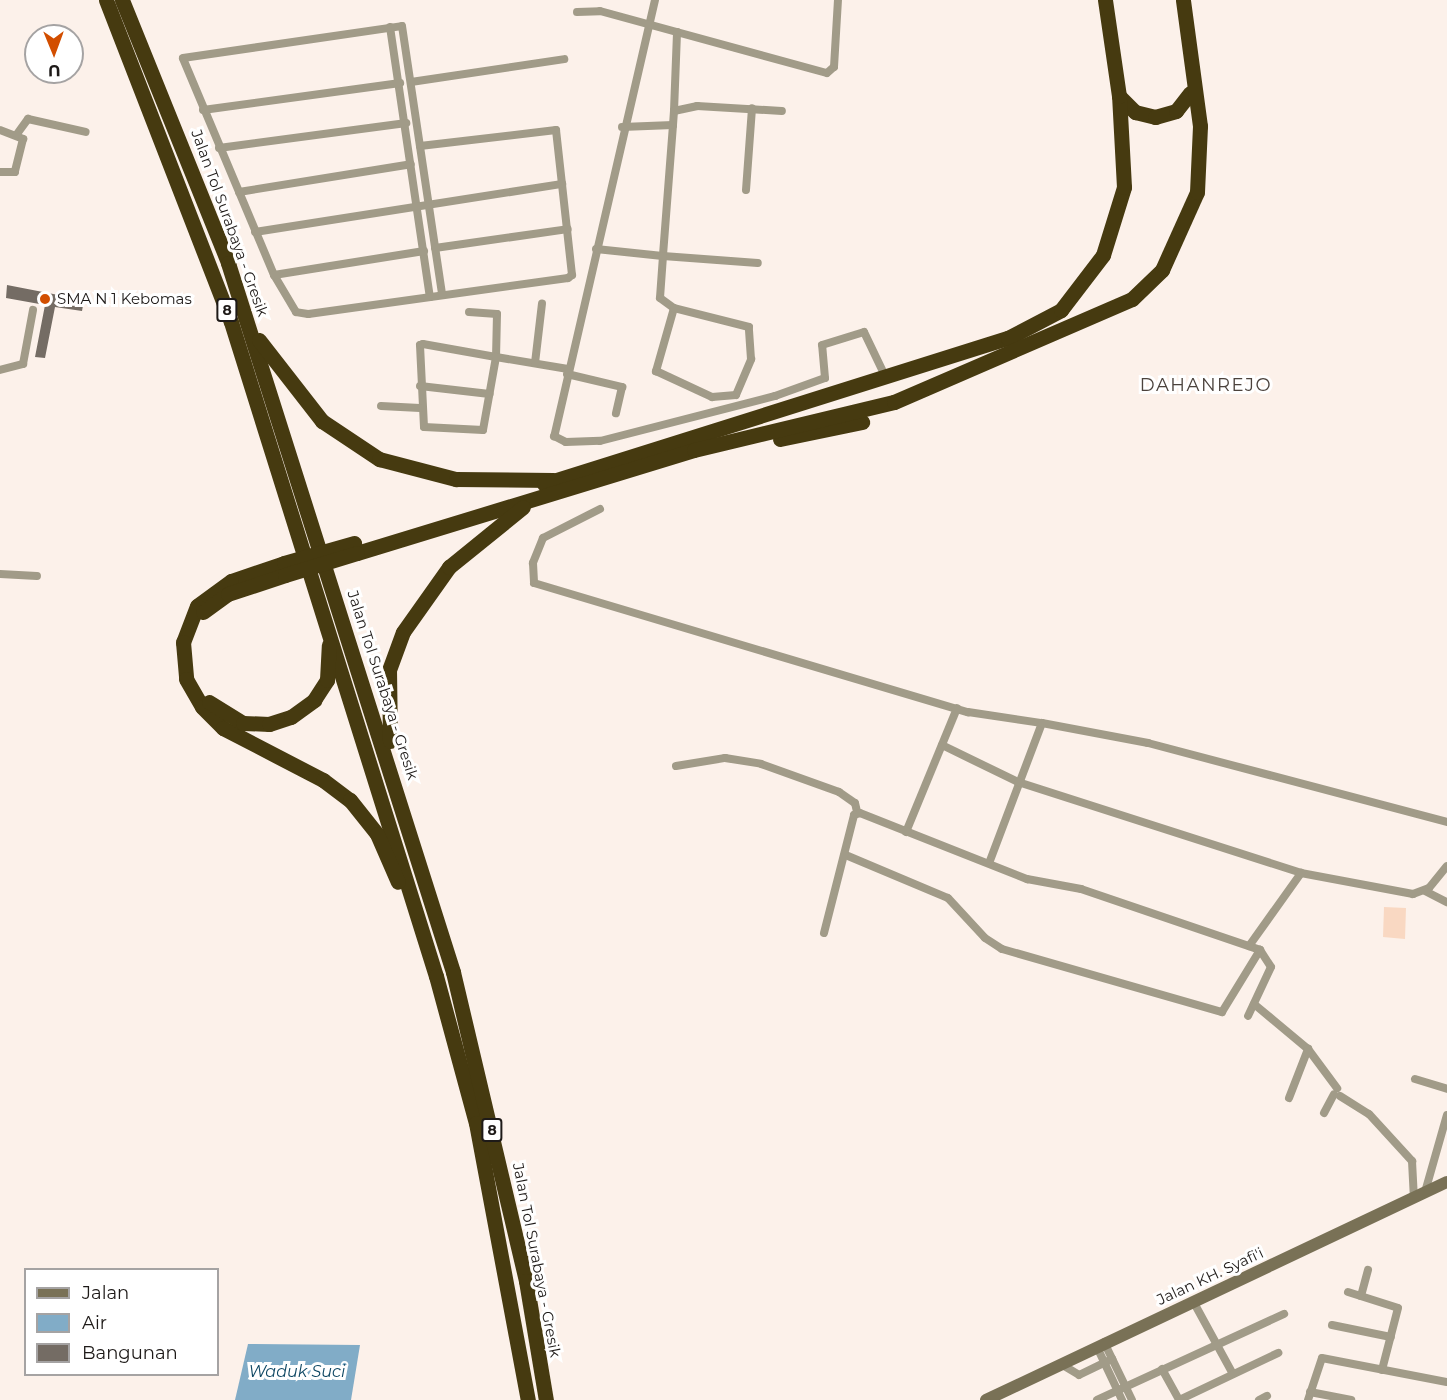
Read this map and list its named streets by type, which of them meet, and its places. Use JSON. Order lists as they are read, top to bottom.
{
  "streets": {
    "highway": ["Jalan Tol Surabaya - Gresik", "8"],
    "main road": ["Jalan KH. Syafi'i"]
  },
  "crossings": [
    ["Jalan Tol Surabaya - Gresik", "8"]
  ],
  "districts": ["DAHANREJO"],
  "water": ["Waduk Suci"],
  "places": ["SMA N 1 Kebomas"],
  "legend": ["Jalan", "Air", "Bangunan"],
  "north": "bottom"
}
